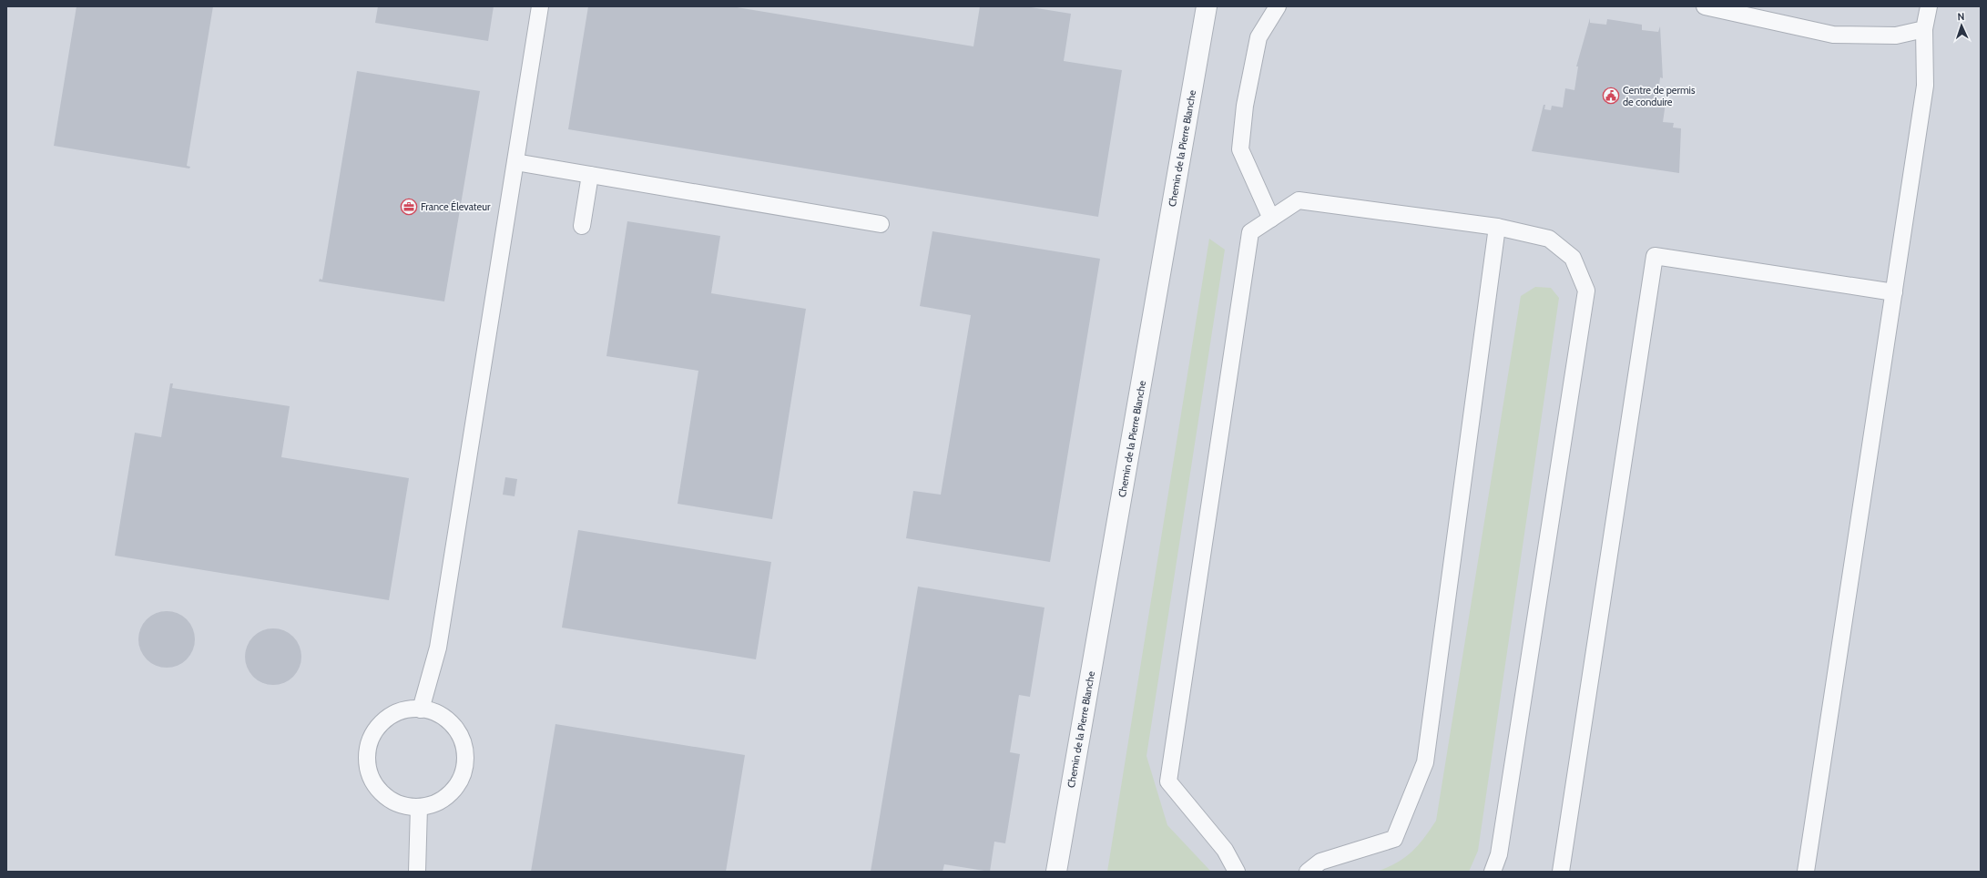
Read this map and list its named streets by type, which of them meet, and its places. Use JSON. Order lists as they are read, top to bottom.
{
  "streets": {
    "street": ["Chemin de la Pierre Blanche"]
  },
  "places": {
    "public building": ["Centre de permis de conduire"],
    "office": ["France Élevateur"]
  },
  "north": "top"
}
